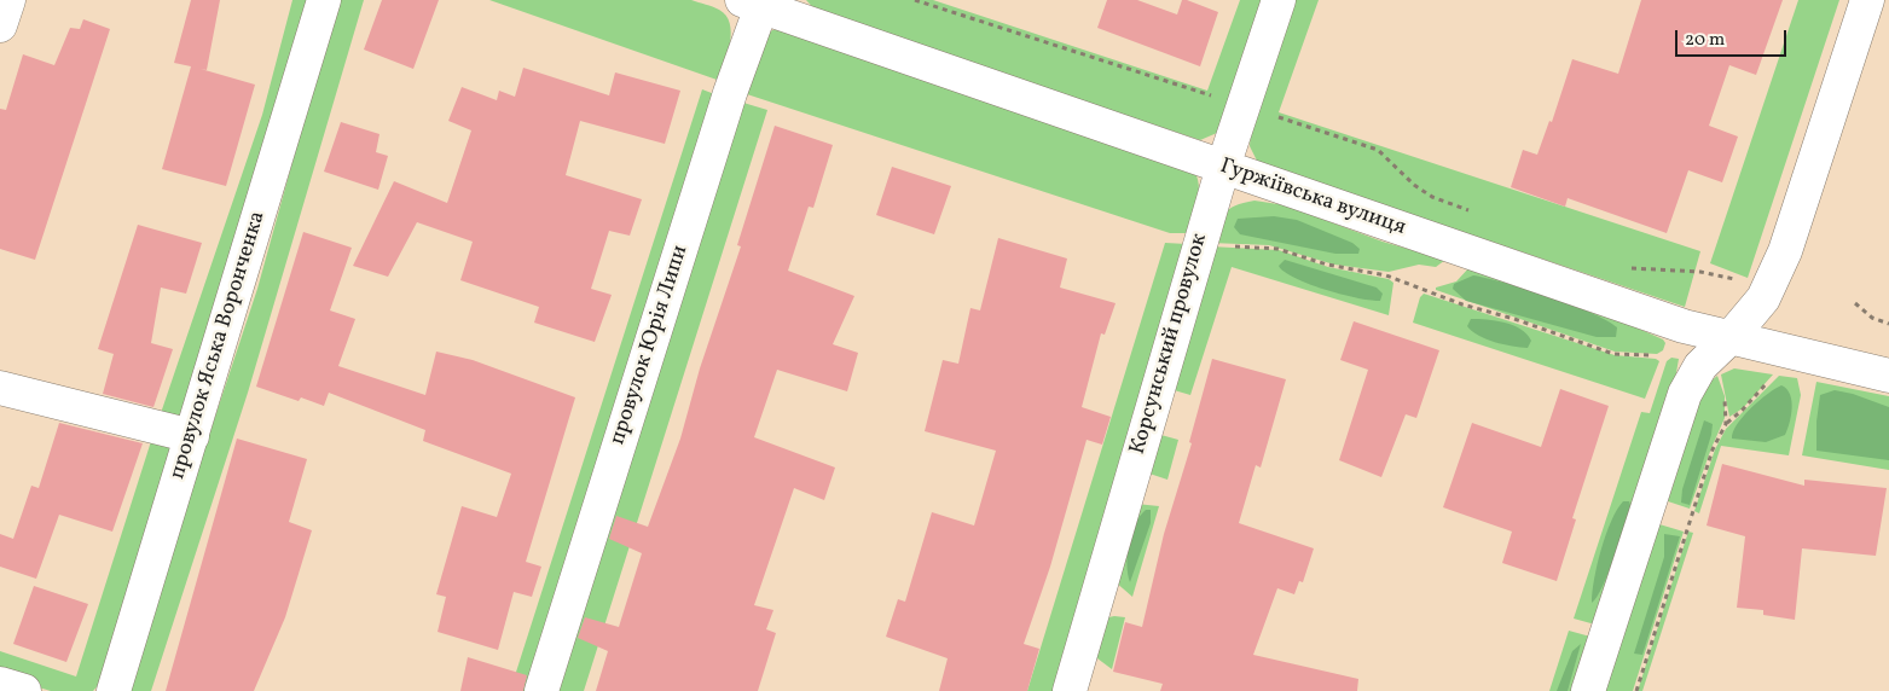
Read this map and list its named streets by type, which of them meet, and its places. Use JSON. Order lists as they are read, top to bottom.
{
  "streets": {
    "street": [
      "Гуржіївська вулиця",
      "Корсунський провулок",
      "провулок Яська Воронченка",
      "провулок Юрія Липи"
    ]
  },
  "crossings": [
    ["Гуржіївська вулиця", "Корсунський провулок"],
    ["Гуржіївська вулиця", "провулок Юрія Липи"]
  ],
  "scale_bar": "20 m"
}
